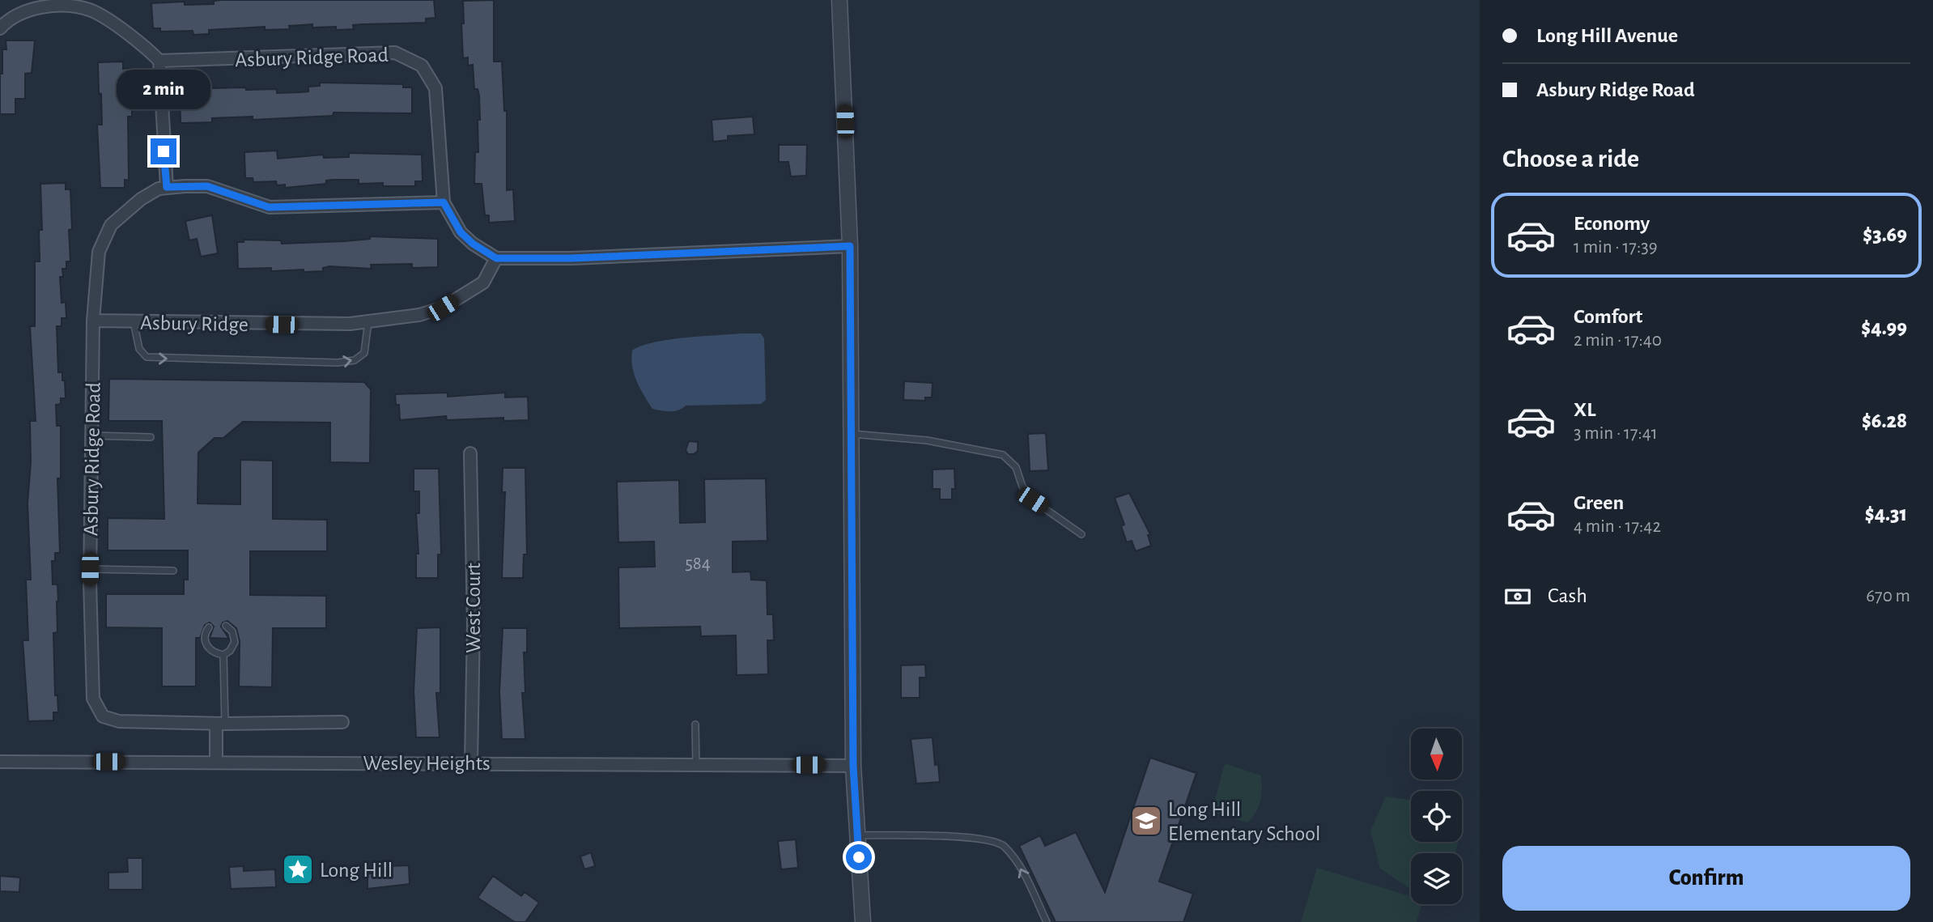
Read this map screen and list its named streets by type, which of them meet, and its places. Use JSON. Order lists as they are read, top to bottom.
{
  "streets": {
    "street": [
      "Asbury Ridge Road",
      "Asbury Ridge",
      "West Court",
      "Wesley Heights"
    ]
  },
  "crossings": [
    ["Asbury Ridge Road", "Asbury Ridge"],
    ["West Court", "Wesley Heights"]
  ],
  "places": {
    "school or university": ["Long Hill Elementary School"],
    "place": ["Long Hill"]
  },
  "house_numbers": ["584"],
  "north": "bottom",
  "page": {
    "banner": ["Long Hill Avenue", "Asbury Ridge Road"],
    "bubble": "2 min",
    "heading": "Choose a ride",
    "list": [
      {
        "name": "Economy",
        "note": "1 min · 17:39",
        "value": "$3.69"
      },
      {
        "name": "Comfort",
        "note": "2 min · 17:40",
        "value": "$4.99"
      },
      {
        "name": "XL",
        "note": "3 min · 17:41",
        "value": "$6.28"
      },
      {
        "name": "Green",
        "note": "4 min · 17:42",
        "value": "$4.31"
      }
    ],
    "pay": ["Cash", "670 m"],
    "buttons": "Confirm"
  }
}
